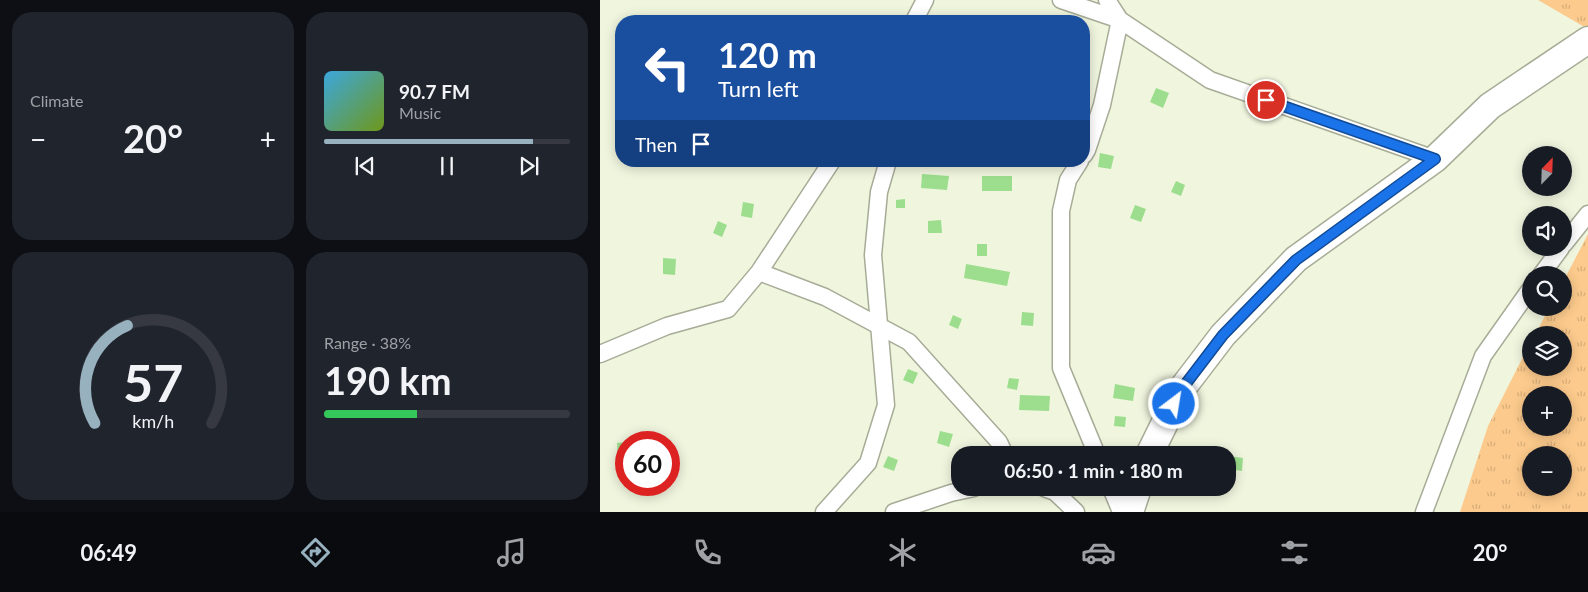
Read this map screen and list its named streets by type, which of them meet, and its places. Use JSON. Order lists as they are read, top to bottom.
{
  "north": "top right",
  "page": {
    "tile": [
      "Climate",
      ["Range · 38%", "190 km"]
    ],
    "turn": ["120 m", "Turn left"],
    "song": ["90.7 FM", "Music"],
    "heat": ["−", "20°", "+"],
    "then": "Then",
    "map_buttons": ["+", "−"],
    "limit": "60",
    "trip": "06:50 · 1 min · 180 m",
    "tabs": ["06:49", "20°"],
    "gauge": ["57", "km/h"]
  }
}
